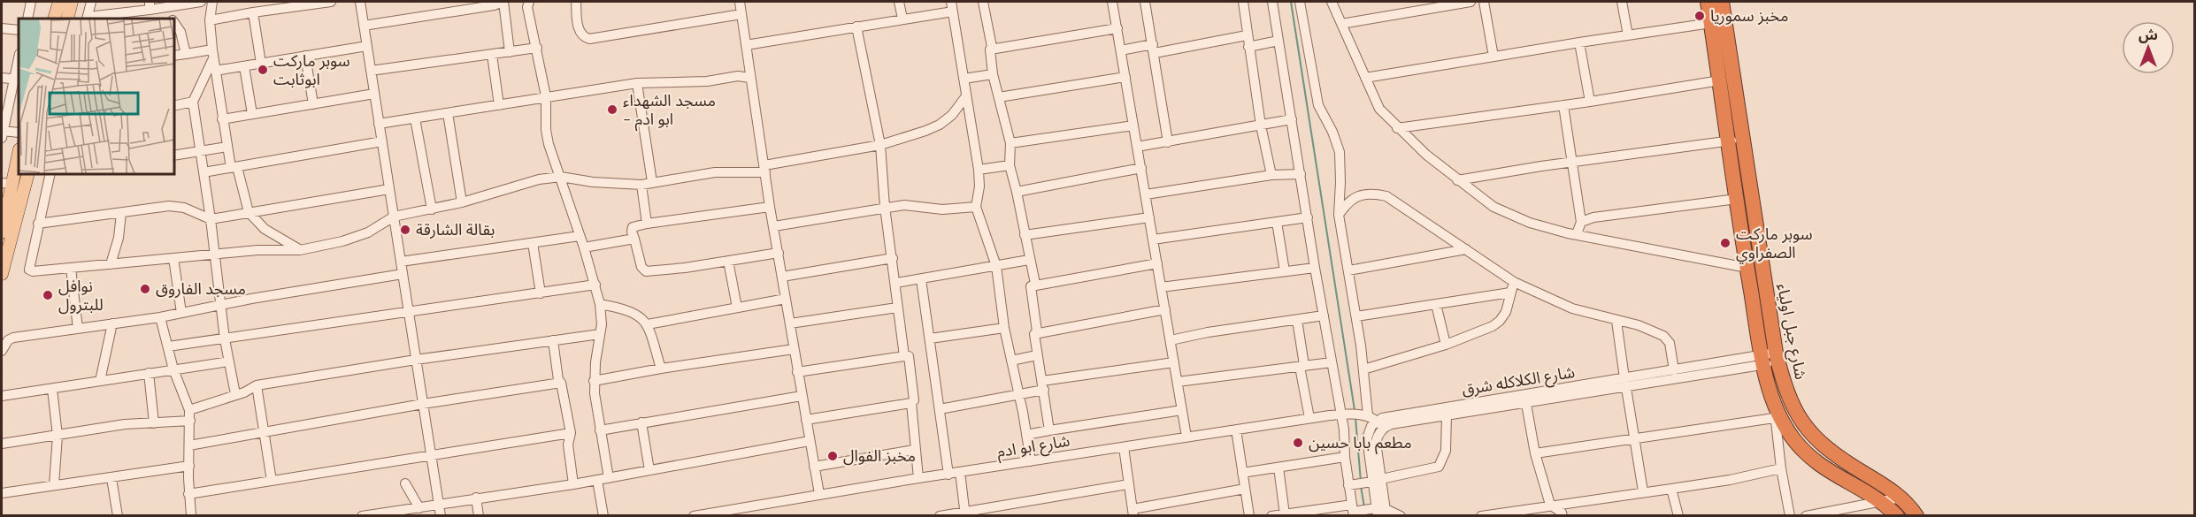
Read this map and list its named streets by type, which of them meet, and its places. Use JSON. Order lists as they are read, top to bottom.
{
  "streets": {
    "highway": ["شارع جبل اولياء"],
    "street": ["شارع الكلاكله شرق", "شارع ابو ادم"]
  },
  "crossings": [
    ["شارع جبل اولياء", "شارع الكلاكله شرق"],
    ["شارع الكلاكله شرق", "شارع ابو ادم"]
  ],
  "places": [
    "مخبز سموريا",
    "سوبر ماركت ابوثابت",
    "مسجد الشهداء - ابو ادم",
    "بقالة الشارقة",
    "سوبر ماركت الصفراوي",
    "مسجد الفاروق",
    "نوافل للبترول",
    "مطعم بابا حسين",
    "مخبز الفوال"
  ],
  "north": "top"
}
